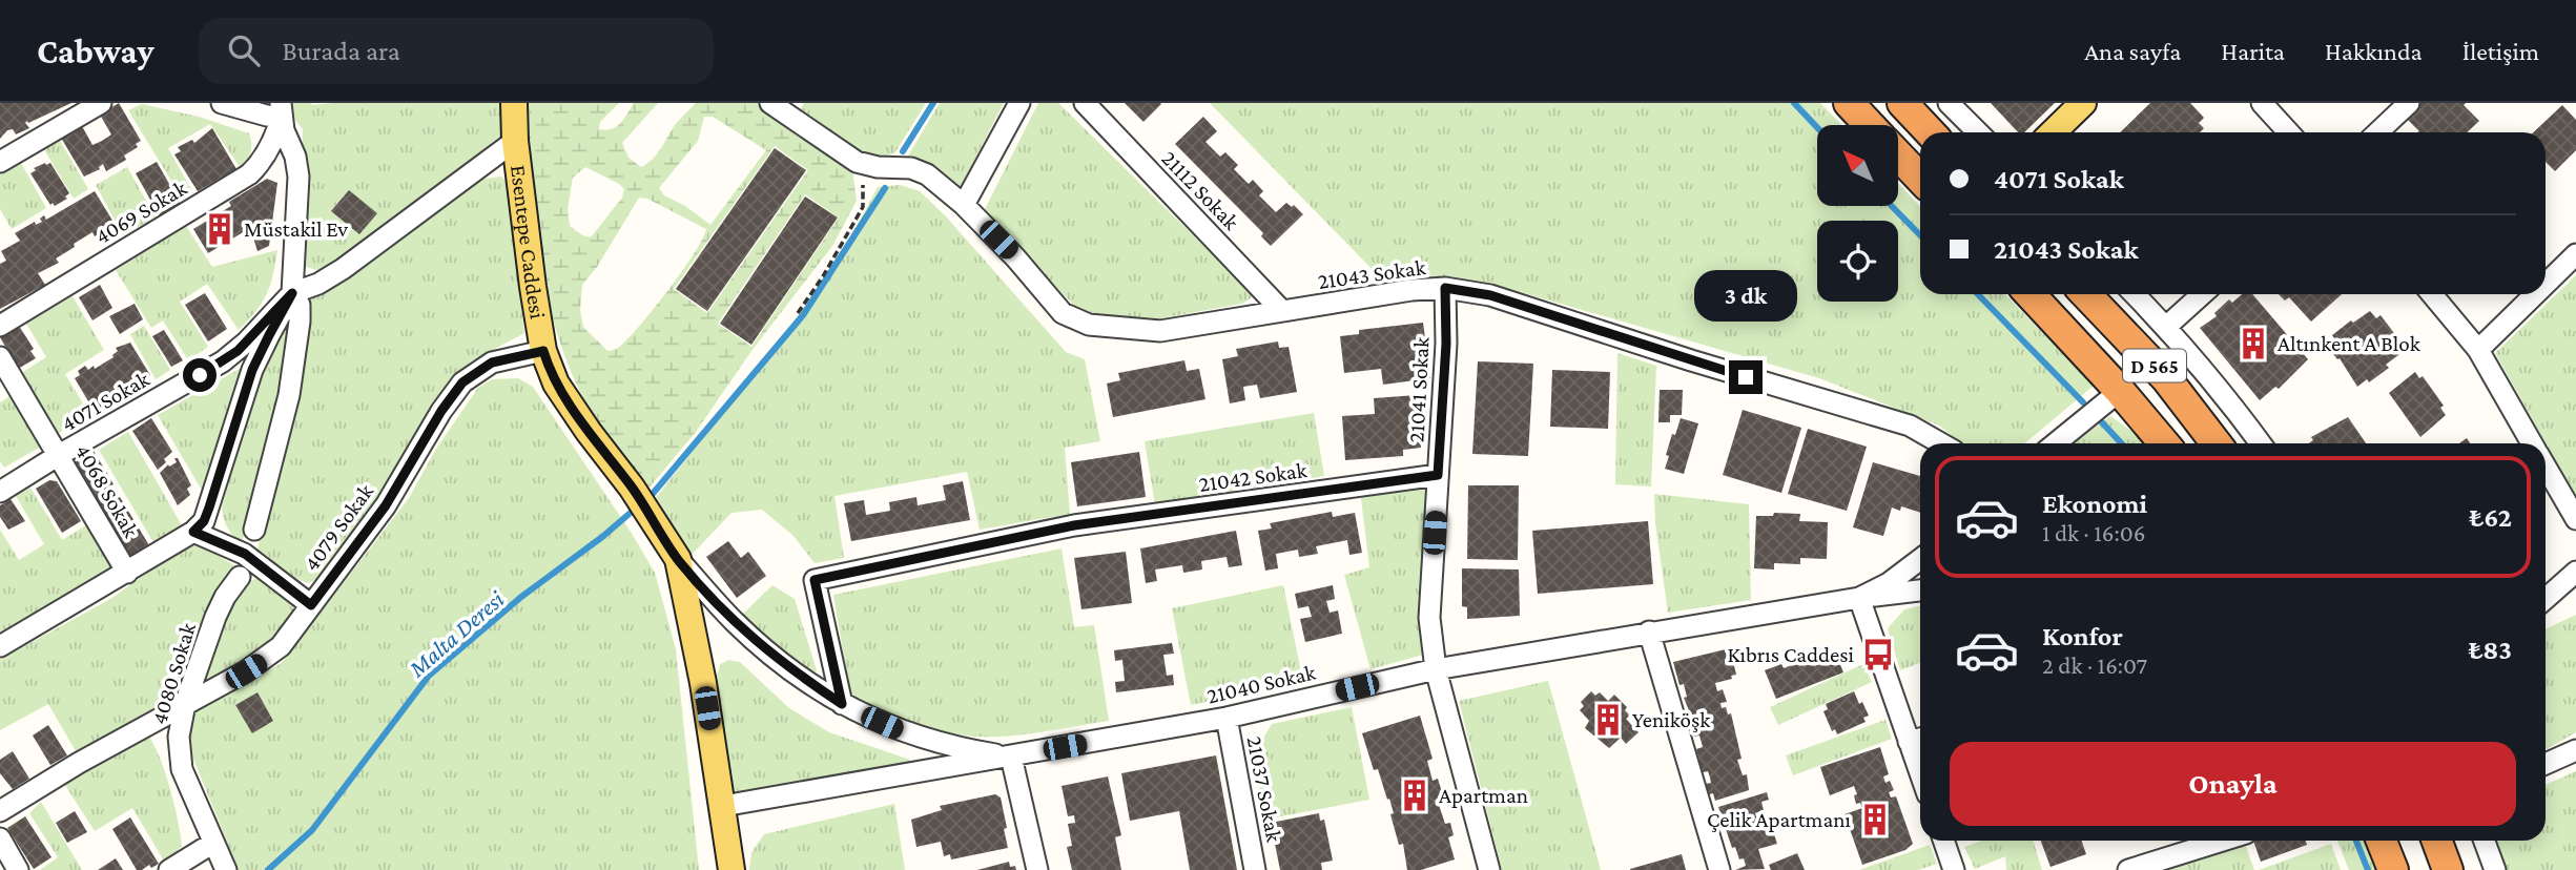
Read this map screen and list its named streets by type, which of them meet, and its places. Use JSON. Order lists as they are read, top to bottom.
{
  "streets": {
    "highway": ["D 565"],
    "main road": ["Esentepe Caddesi"],
    "street": [
      "21112 Sokak",
      "4069 Sokak",
      "21043 Sokak",
      "21041 Sokak",
      "4071 Sokak",
      "21042 Sokak",
      "4068 Sokak",
      "4079 Sokak",
      "4080 Sokak",
      "21040 Sokak",
      "21037 Sokak"
    ]
  },
  "crossings": [
    ["21112 Sokak", "21043 Sokak"],
    ["Esentepe Caddesi", "4071 Sokak"],
    ["Esentepe Caddesi", "21042 Sokak"],
    ["Esentepe Caddesi", "4079 Sokak"],
    ["Esentepe Caddesi", "21040 Sokak"],
    ["21043 Sokak", "21041 Sokak"],
    ["21041 Sokak", "21042 Sokak"],
    ["21041 Sokak", "21040 Sokak"],
    ["4071 Sokak", "4068 Sokak"],
    ["4079 Sokak", "4080 Sokak"],
    ["21040 Sokak", "21037 Sokak"]
  ],
  "water": ["Malta Deresi"],
  "places": {
    "building": [
      "Müstakil Ev",
      "Altınkent A Blok",
      "Yeniköşk",
      "Apartman",
      "Çelik Apartmanı"
    ],
    "bus stop": ["Kıbrıs Caddesi"]
  },
  "north": "top left",
  "page": {
    "header": "Cabway",
    "search": "Burada ara",
    "nav": [
      "Ana sayfa",
      "Harita",
      "Hakkında",
      "İletişim"
    ],
    "banner": ["4071 Sokak", "21043 Sokak"],
    "bubble": "3 dk",
    "list": [
      {
        "name": "Ekonomi",
        "note": "1 dk · 16:06",
        "value": "₺62"
      },
      {
        "name": "Konfor",
        "note": "2 dk · 16:07",
        "value": "₺83"
      }
    ],
    "buttons": "Onayla"
  }
}
